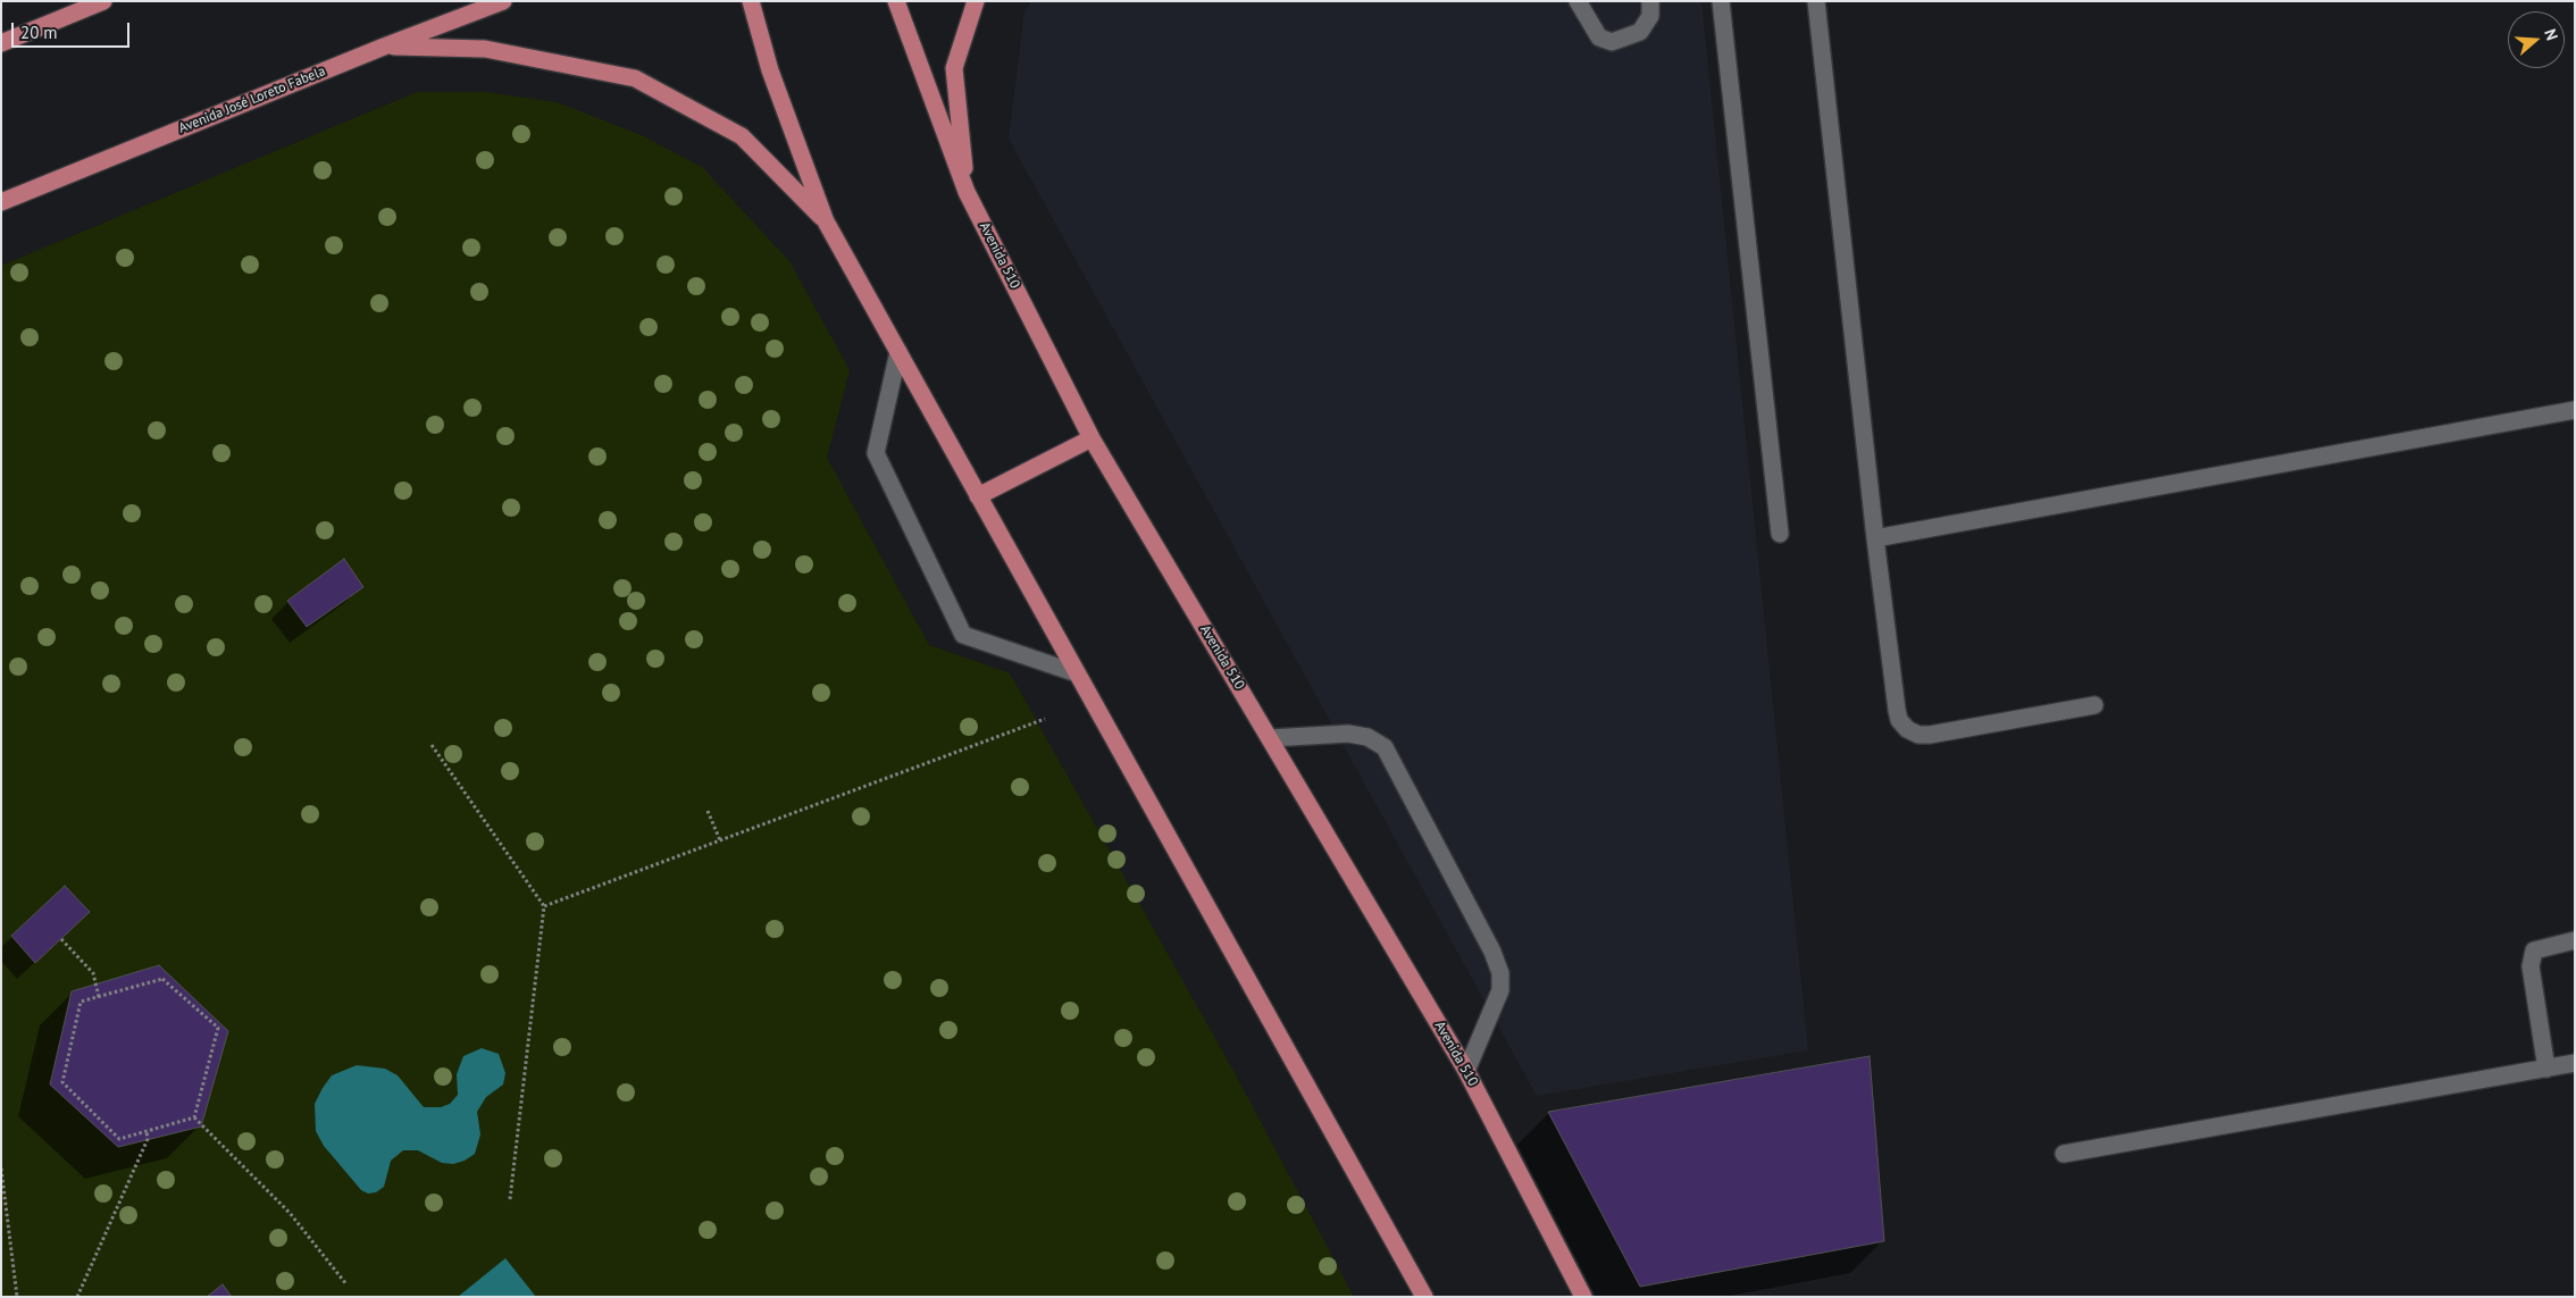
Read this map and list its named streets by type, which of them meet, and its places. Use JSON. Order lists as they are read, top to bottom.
{
  "streets": {
    "main road": ["Avenida José Loreto Fabela", "Avenida 510"]
  },
  "scale_bar": "20 m",
  "north": "right"
}
